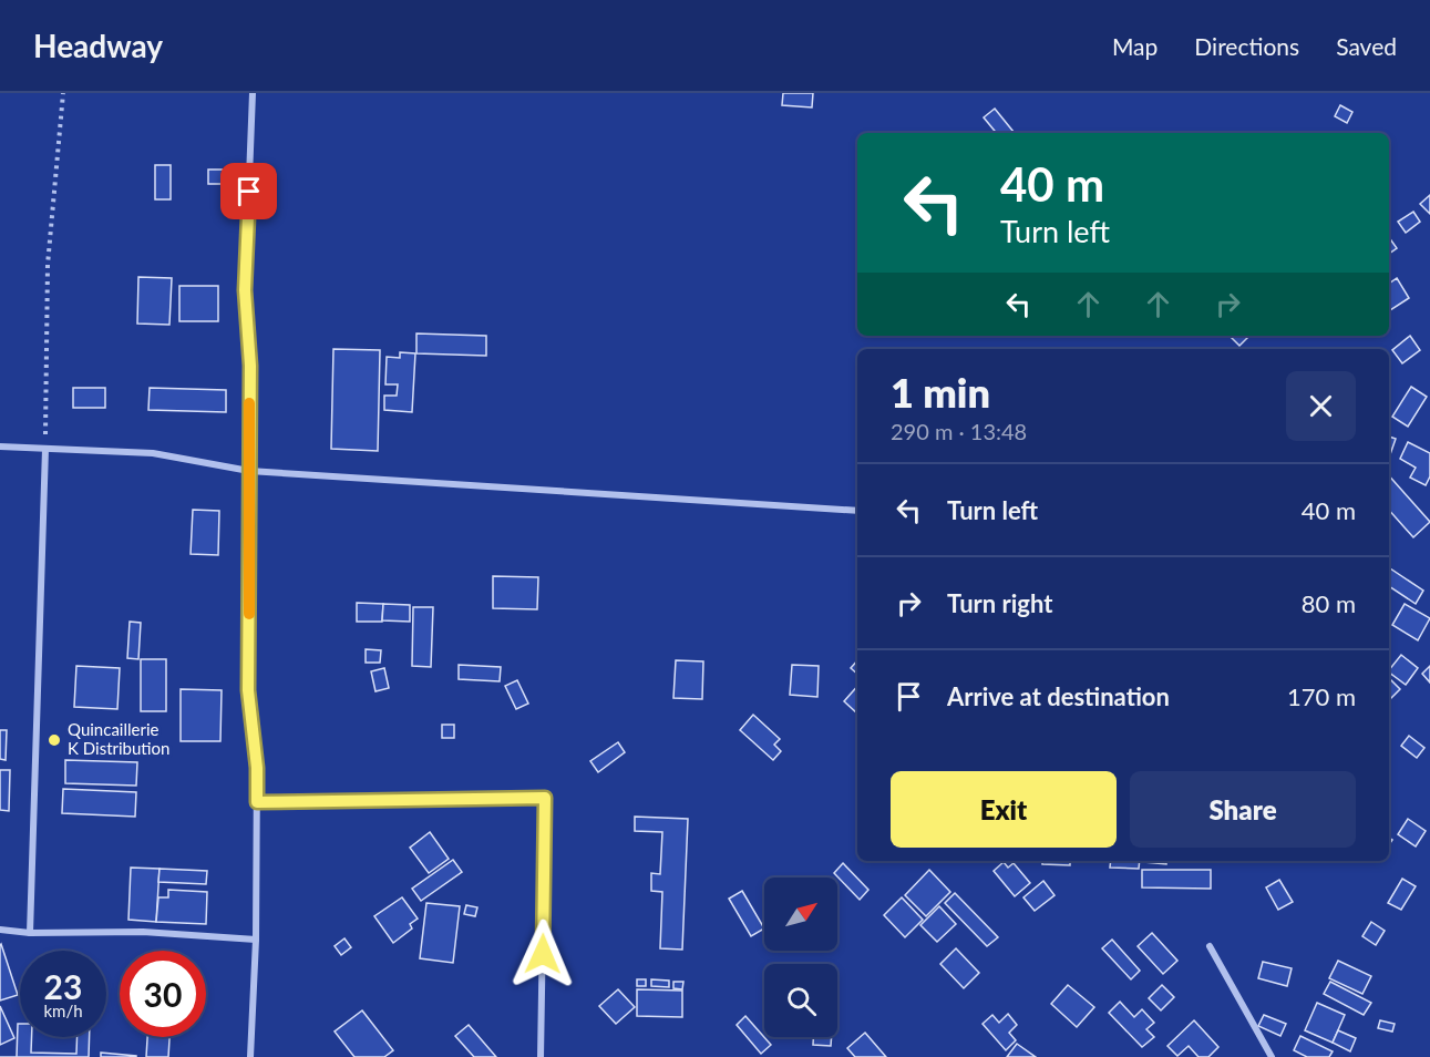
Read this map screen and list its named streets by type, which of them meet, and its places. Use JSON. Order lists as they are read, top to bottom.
{
  "places": ["Quincaillerie K Distribution"],
  "north": "top right",
  "page": {
    "header": "Headway",
    "nav": ["Map", "Directions", "Saved"],
    "turn": ["40 m", "Turn left"],
    "heading": ["1 min", "290 m · 13:48"],
    "list": [
      {
        "name": "Turn left",
        "value": "40 m"
      },
      {
        "name": "Turn right",
        "value": "80 m"
      },
      {
        "name": "Arrive at destination",
        "value": "170 m"
      }
    ],
    "buttons": ["Exit", "Share"],
    "speed": "23 km/h",
    "limit": "30"
  }
}
